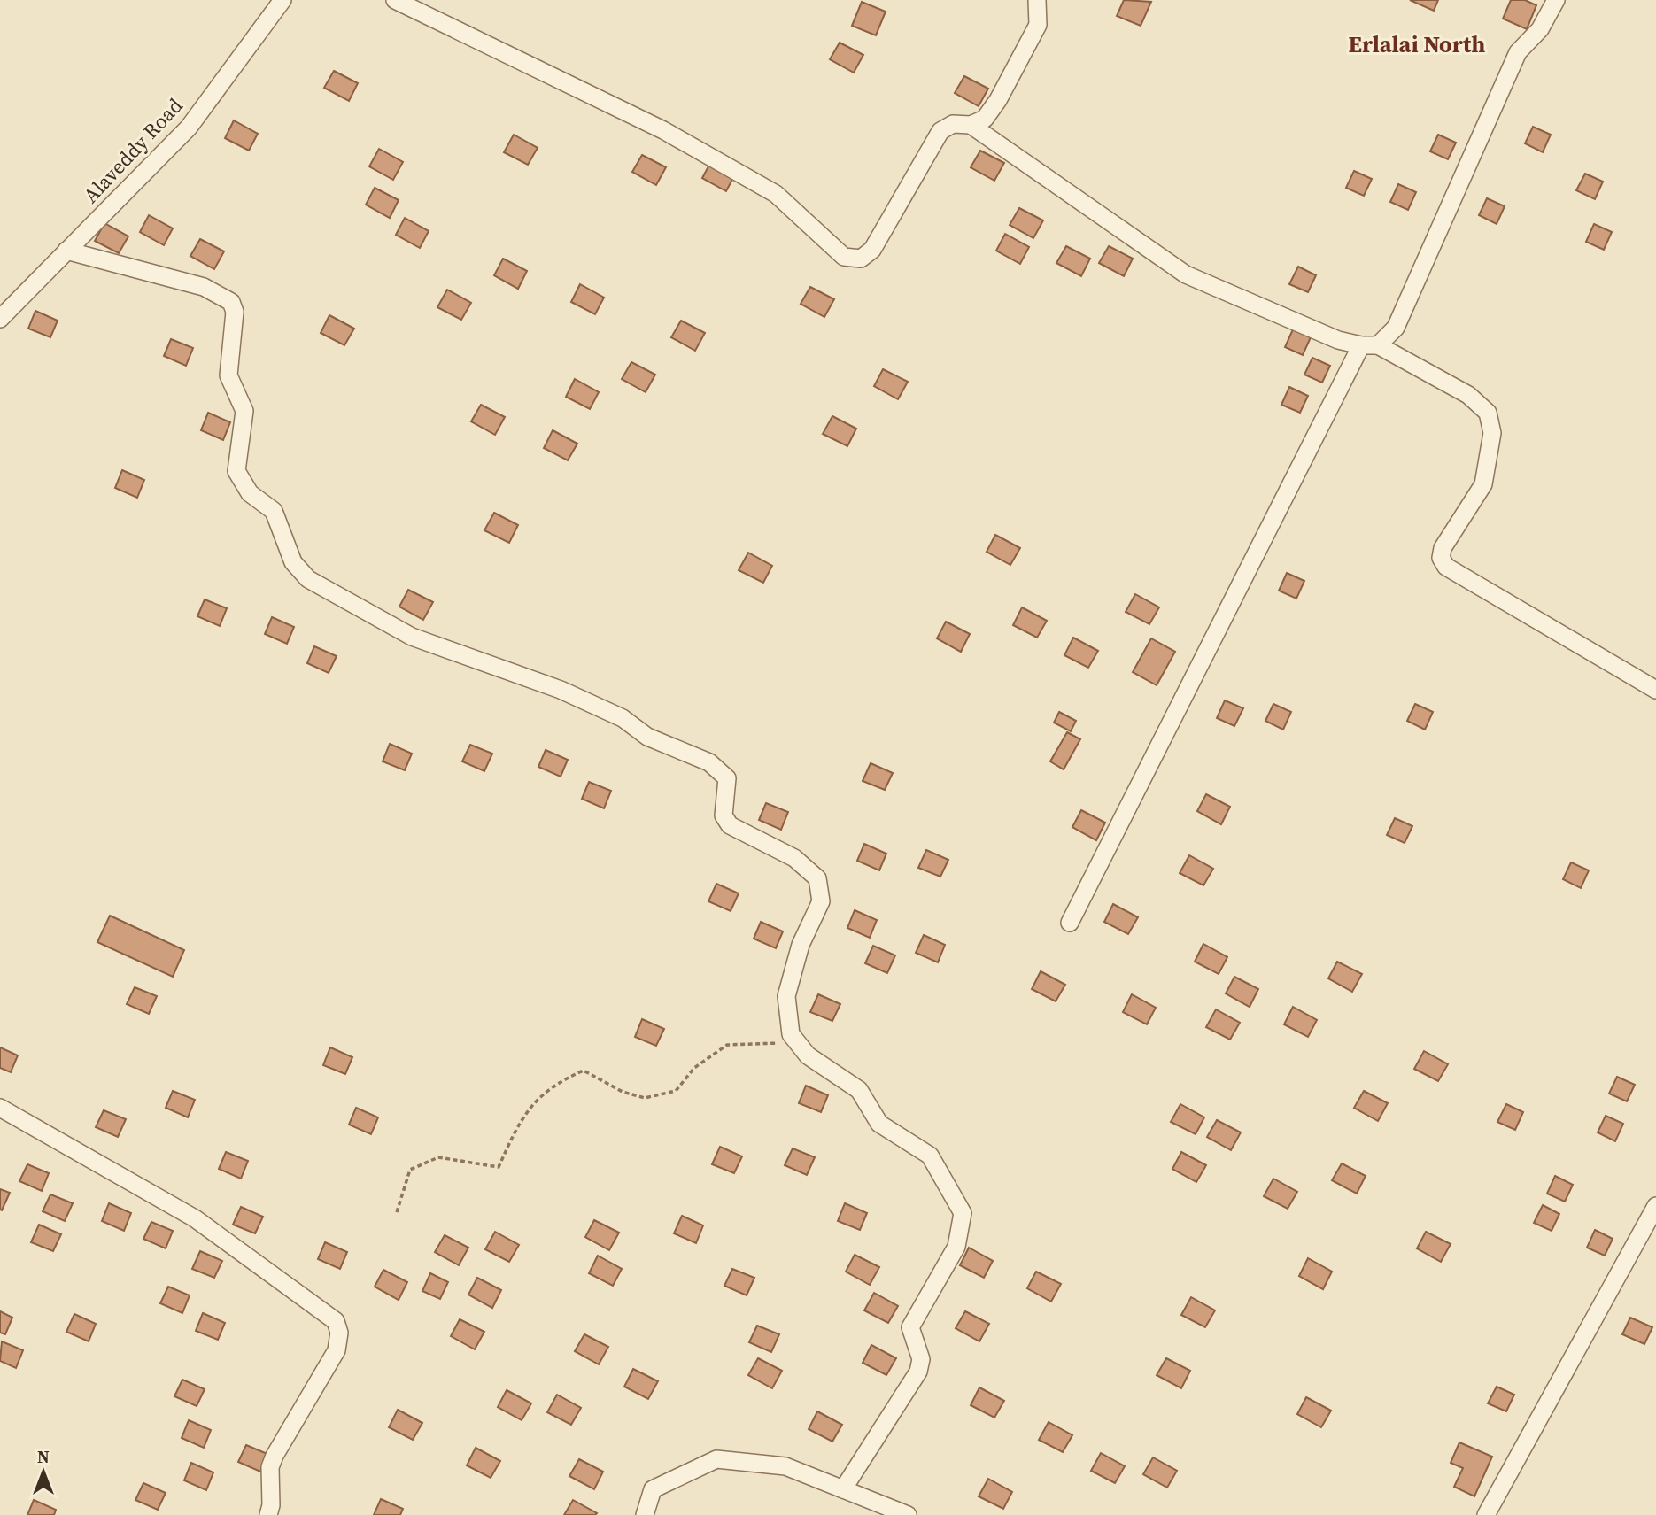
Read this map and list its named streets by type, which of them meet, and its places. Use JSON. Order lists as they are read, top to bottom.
{
  "streets": {
    "street": ["Alaveddy Road"]
  },
  "districts": ["Erlalai North"],
  "north": "top"
}
